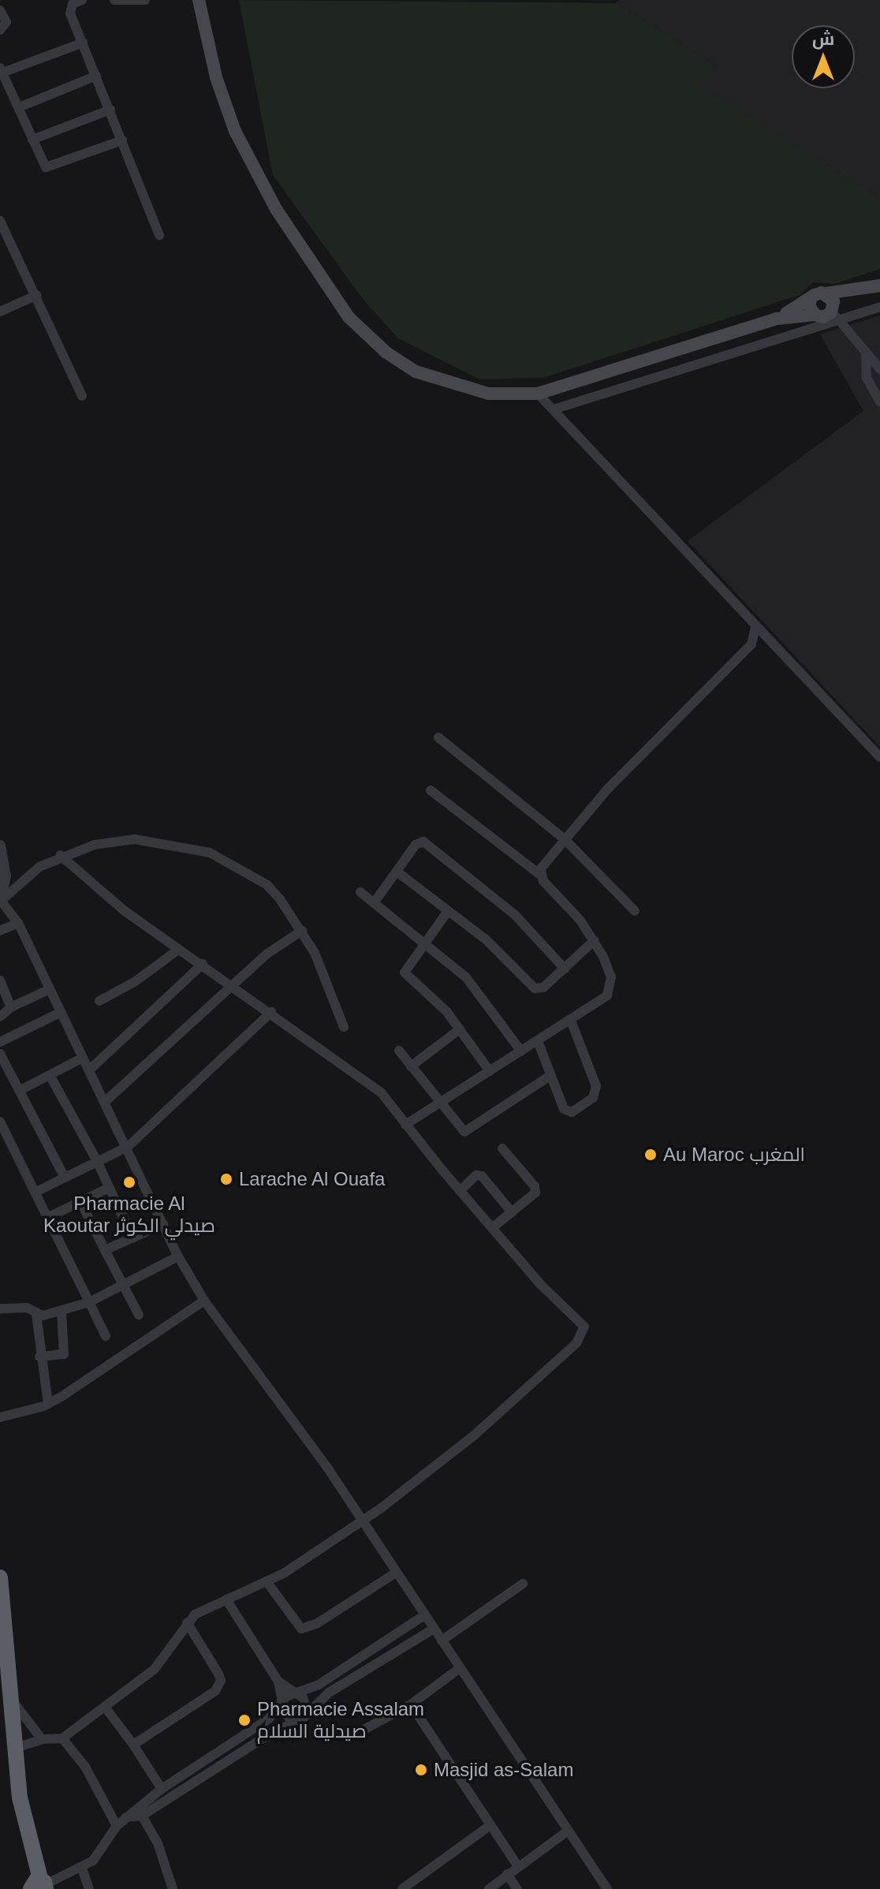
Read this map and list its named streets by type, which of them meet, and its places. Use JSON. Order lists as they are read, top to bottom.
{
  "places": [
    "Au Maroc المغرب",
    "Larache Al Ouafa",
    "Pharmacie Al Kaoutar صيدلي الكوثر",
    "Pharmacie Assalam صيدلية السلام",
    "Masjid as-Salam"
  ],
  "north": "top"
}
